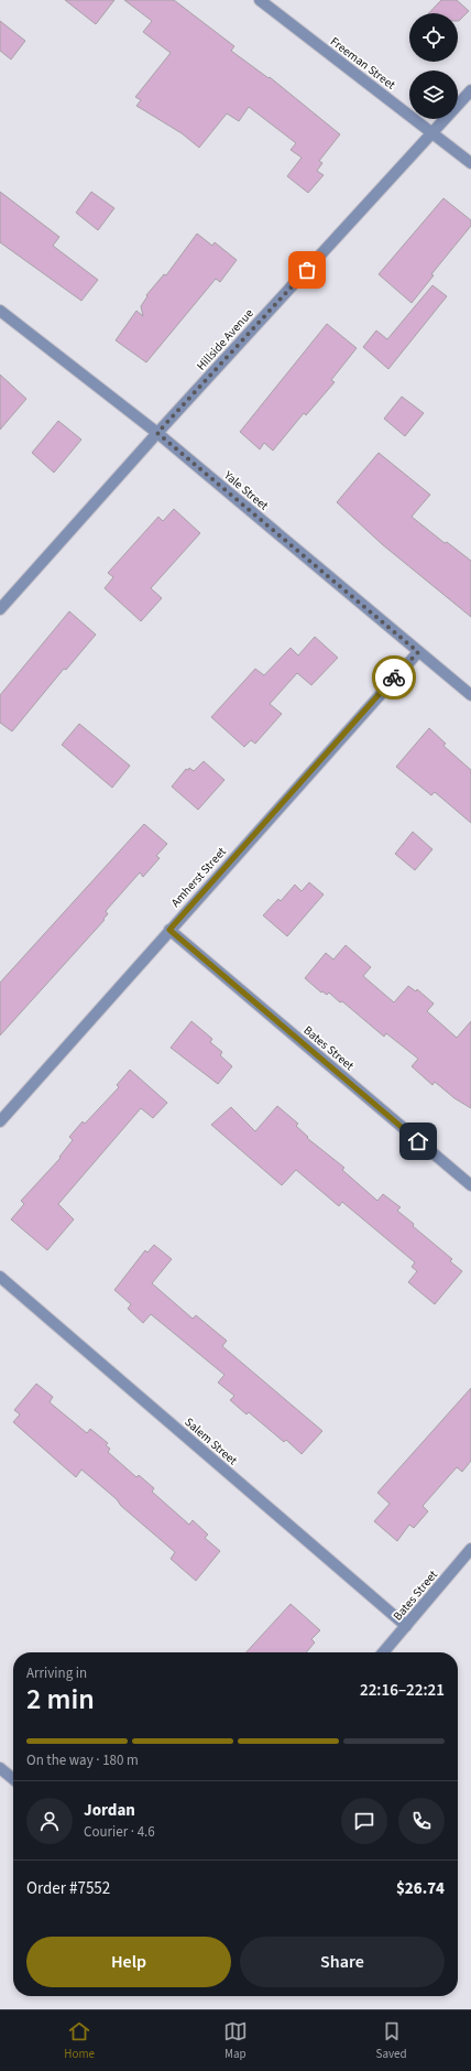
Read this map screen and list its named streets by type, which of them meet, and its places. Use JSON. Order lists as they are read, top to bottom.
{
  "streets": {
    "street": [
      "Freeman Street",
      "Hillside Avenue",
      "Yale Street",
      "Amherst Street",
      "Bates Street",
      "Salem Street"
    ]
  },
  "crossings": [
    ["Freeman Street", "Hillside Avenue"],
    ["Hillside Avenue", "Yale Street"],
    ["Yale Street", "Amherst Street"],
    ["Amherst Street", "Bates Street"],
    ["Bates Street", "Salem Street"]
  ],
  "page": {
    "heading": ["2 min", "Arriving in", "22:16–22:21"],
    "panel": [
      "Jordan",
      "Courier · 4.6",
      "Order #7552",
      "$26.74"
    ],
    "bar": "On the way · 180 m",
    "buttons": ["Help", "Share"],
    "tabs": ["Home", "Map", "Saved"]
  }
}
